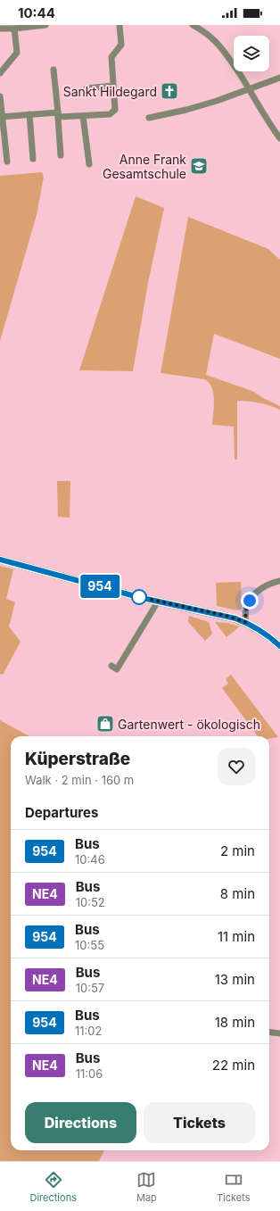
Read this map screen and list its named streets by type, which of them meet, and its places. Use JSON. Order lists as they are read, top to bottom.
{
  "places": {
    "church": ["Sankt Hildegard"],
    "school or university": ["Anne Frank Gesamtschule"],
    "shop": ["Gartenwert - ökologisch"]
  },
  "lines": ["bus line 954"],
  "page": {
    "status": "10:44",
    "on_map": "954",
    "heading": [
      ["Küperstraße", "Walk · 2 min · 160 m"],
      "Departures"
    ],
    "list": [
      {
        "mark": "954",
        "name": "Bus",
        "note": "10:46",
        "value": "2 min"
      },
      {
        "mark": "NE4",
        "name": "Bus",
        "note": "10:52",
        "value": "8 min"
      },
      {
        "mark": "954",
        "name": "Bus",
        "note": "10:55",
        "value": "11 min"
      },
      {
        "mark": "NE4",
        "name": "Bus",
        "note": "10:57",
        "value": "13 min"
      },
      {
        "mark": "954",
        "name": "Bus",
        "note": "11:02",
        "value": "18 min"
      },
      {
        "mark": "NE4",
        "name": "Bus",
        "note": "11:06",
        "value": "22 min"
      }
    ],
    "buttons": ["Directions", "Tickets"],
    "tabs": ["Directions", "Map", "Tickets"]
  }
}
